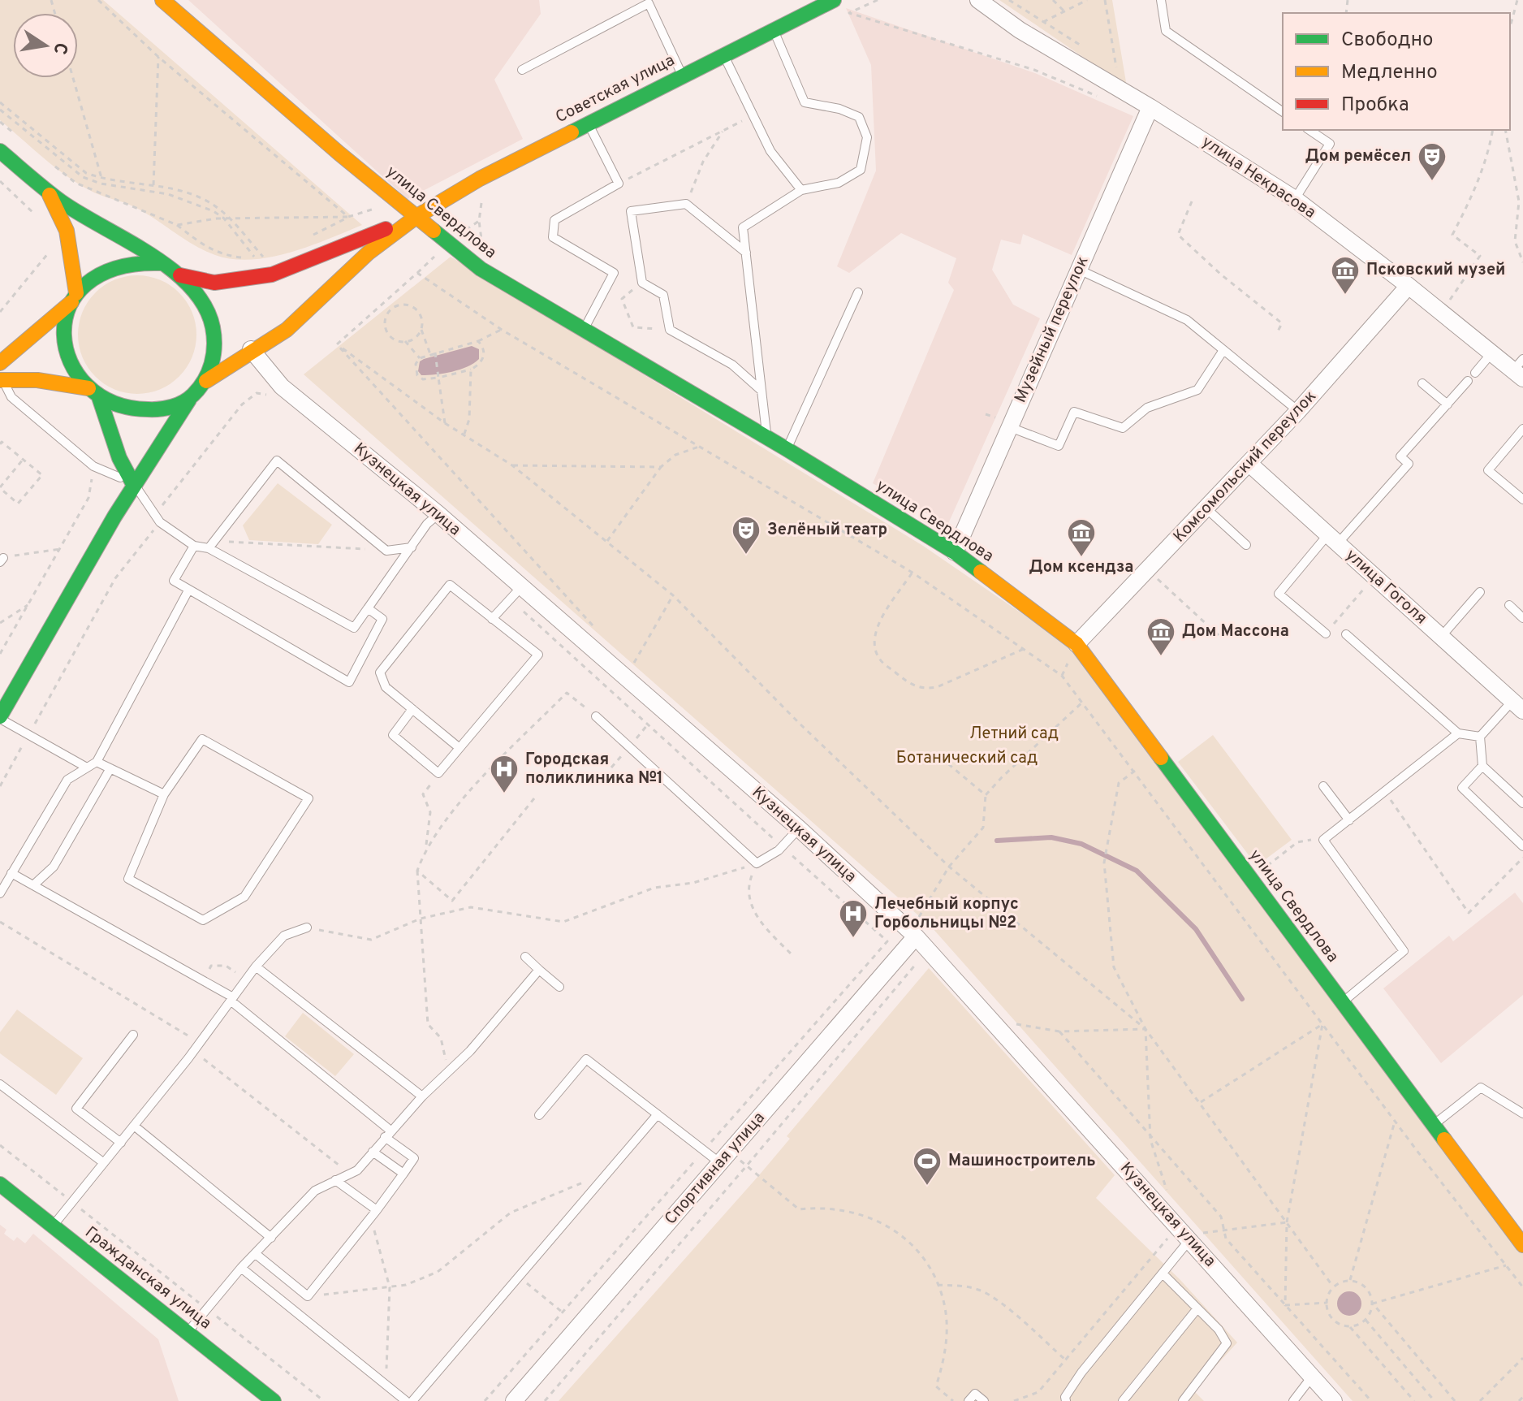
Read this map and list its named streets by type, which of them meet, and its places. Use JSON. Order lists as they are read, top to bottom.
{
  "streets": {
    "street": [
      "Советская улица",
      "улица Некрасова",
      "улица Свердлова",
      "Музейный переулок",
      "Комсомольский переулок",
      "Кузнецкая улица",
      "улица Гоголя",
      "Спортивная улица",
      "Гражданская улица"
    ]
  },
  "crossings": [
    ["Советская улица", "улица Свердлова"],
    ["Советская улица", "Кузнецкая улица"],
    ["улица Некрасова", "Музейный переулок"],
    ["улица Некрасова", "Комсомольский переулок"],
    ["улица Свердлова", "Музейный переулок"],
    ["улица Свердлова", "Комсомольский переулок"],
    ["Комсомольский переулок", "улица Гоголя"],
    ["Кузнецкая улица", "Спортивная улица"]
  ],
  "parks": ["Летний сад", "Ботанический сад"],
  "places": {
    "theatre": ["Дом ремёсел", "Зелёный театр"],
    "museum": ["Псковский музей", "Дом ксендза", "Дом Масcона"],
    "hospital": ["Городская поликлиника №1", "Лечебный корпус Горбольницы №2"],
    "sports": ["Машиностроитель"]
  },
  "legend": ["Свободно", "Медленно", "Пробка"],
  "north": "right"
}
